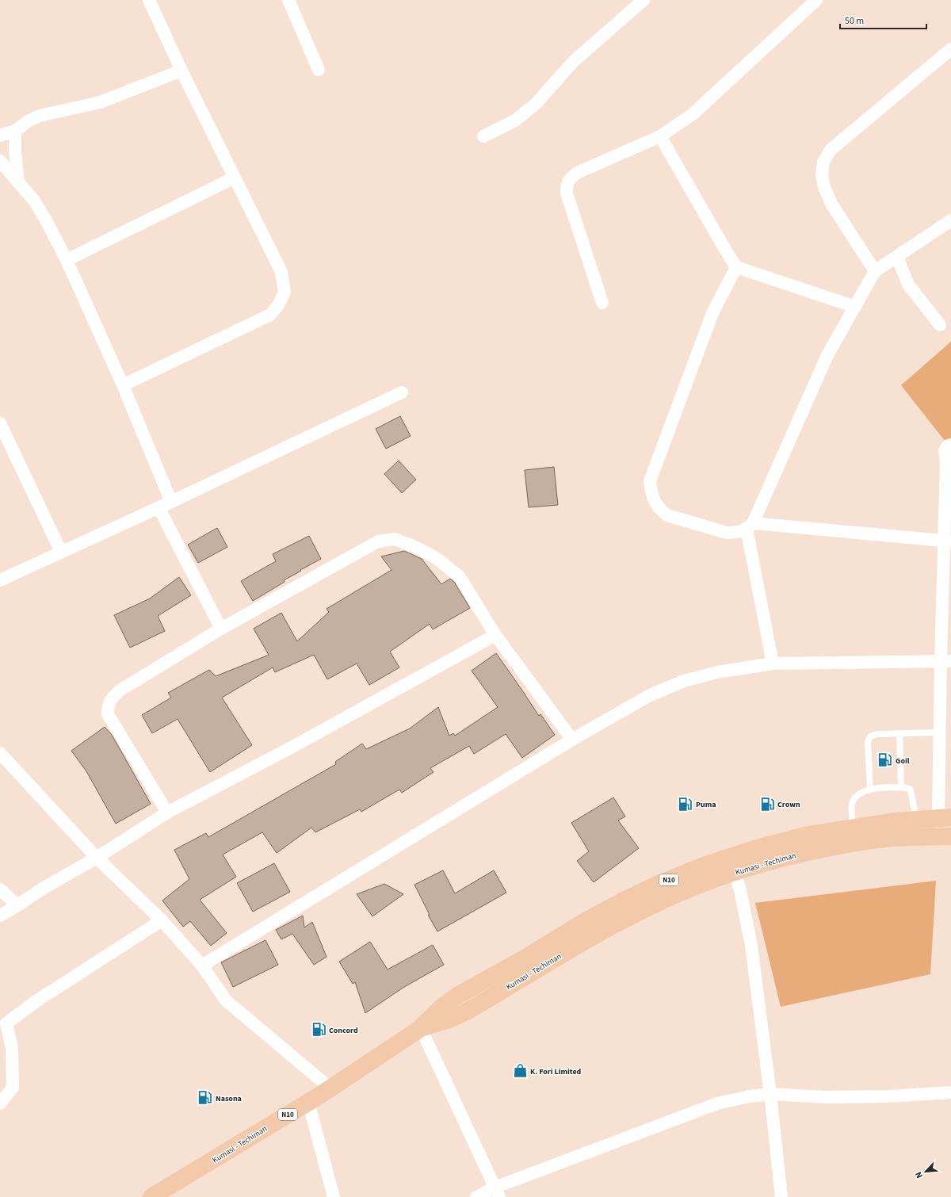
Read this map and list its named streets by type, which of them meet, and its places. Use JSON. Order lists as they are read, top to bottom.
{
  "streets": {
    "highway": ["Kumasi - Techiman", "N10"]
  },
  "crossings": [
    ["Kumasi - Techiman", "N10"]
  ],
  "places": {
    "fuel station": [
      "Goil",
      "Puma",
      "Crown",
      "Concord",
      "Nasona"
    ],
    "shop": ["K. Fori Limited"]
  },
  "scale_bar": "50 m",
  "north": "bottom left"
}
